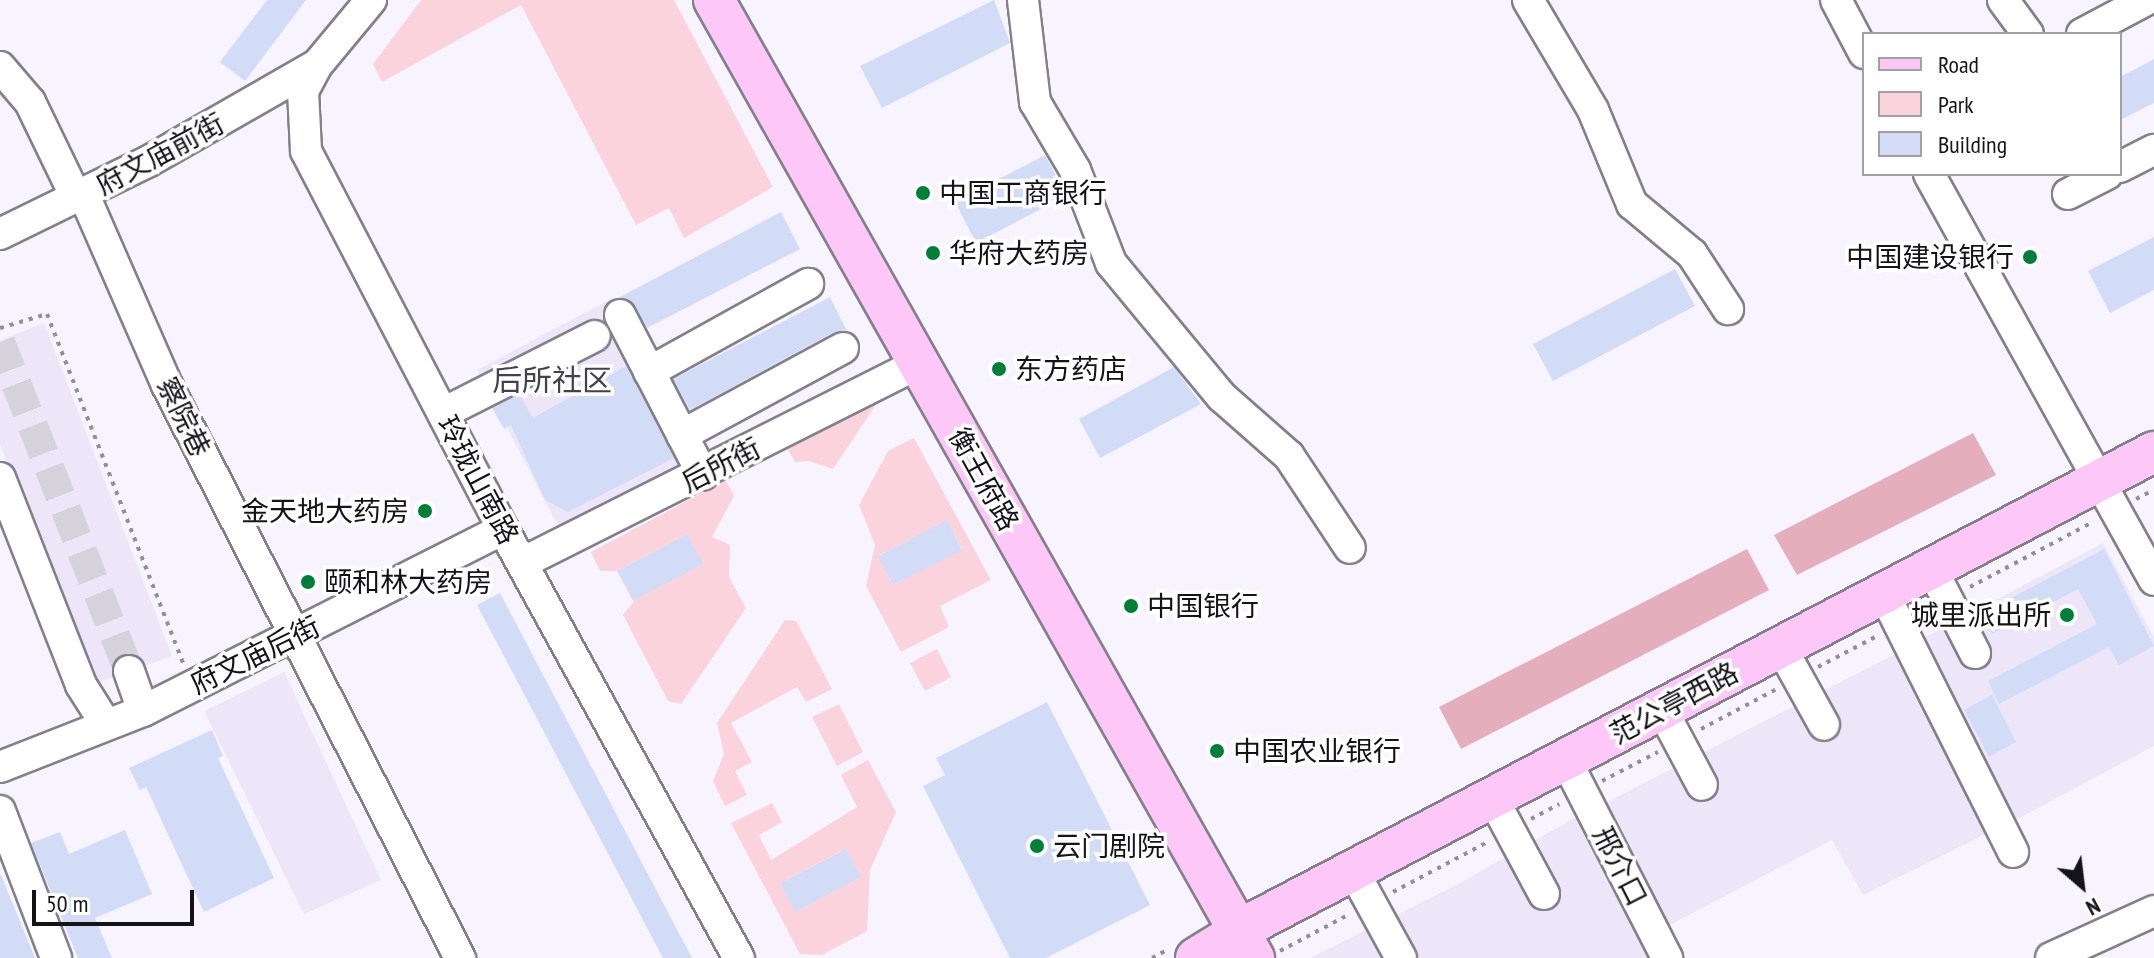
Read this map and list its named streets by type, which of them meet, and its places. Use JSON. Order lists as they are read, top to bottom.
{
  "streets": {
    "main road": ["衡王府路", "范公亭西路"],
    "street": [
      "府文庙前街",
      "察院巷",
      "后所街",
      "玲珑山南路",
      "府文庙后街",
      "邢介口"
    ]
  },
  "crossings": [
    ["府文庙前街", "察院巷"],
    ["府文庙前街", "玲珑山南路"],
    ["察院巷", "府文庙后街"],
    ["后所街", "衡王府路"],
    ["后所街", "玲珑山南路"],
    ["衡王府路", "范公亭西路"],
    ["玲珑山南路", "府文庙后街"],
    ["范公亭西路", "邢介口"]
  ],
  "districts": ["后所社区"],
  "places": [
    "中国工商银行",
    "华府大药房",
    "中国建设银行",
    "东方药店",
    "金天地大药房",
    "颐和林大药房",
    "中国银行",
    "城里派出所",
    "中国农业银行",
    "云门剧院"
  ],
  "legend": ["Road", "Park", "Building"],
  "scale_bar": "50 m",
  "north": "bottom right"
}
